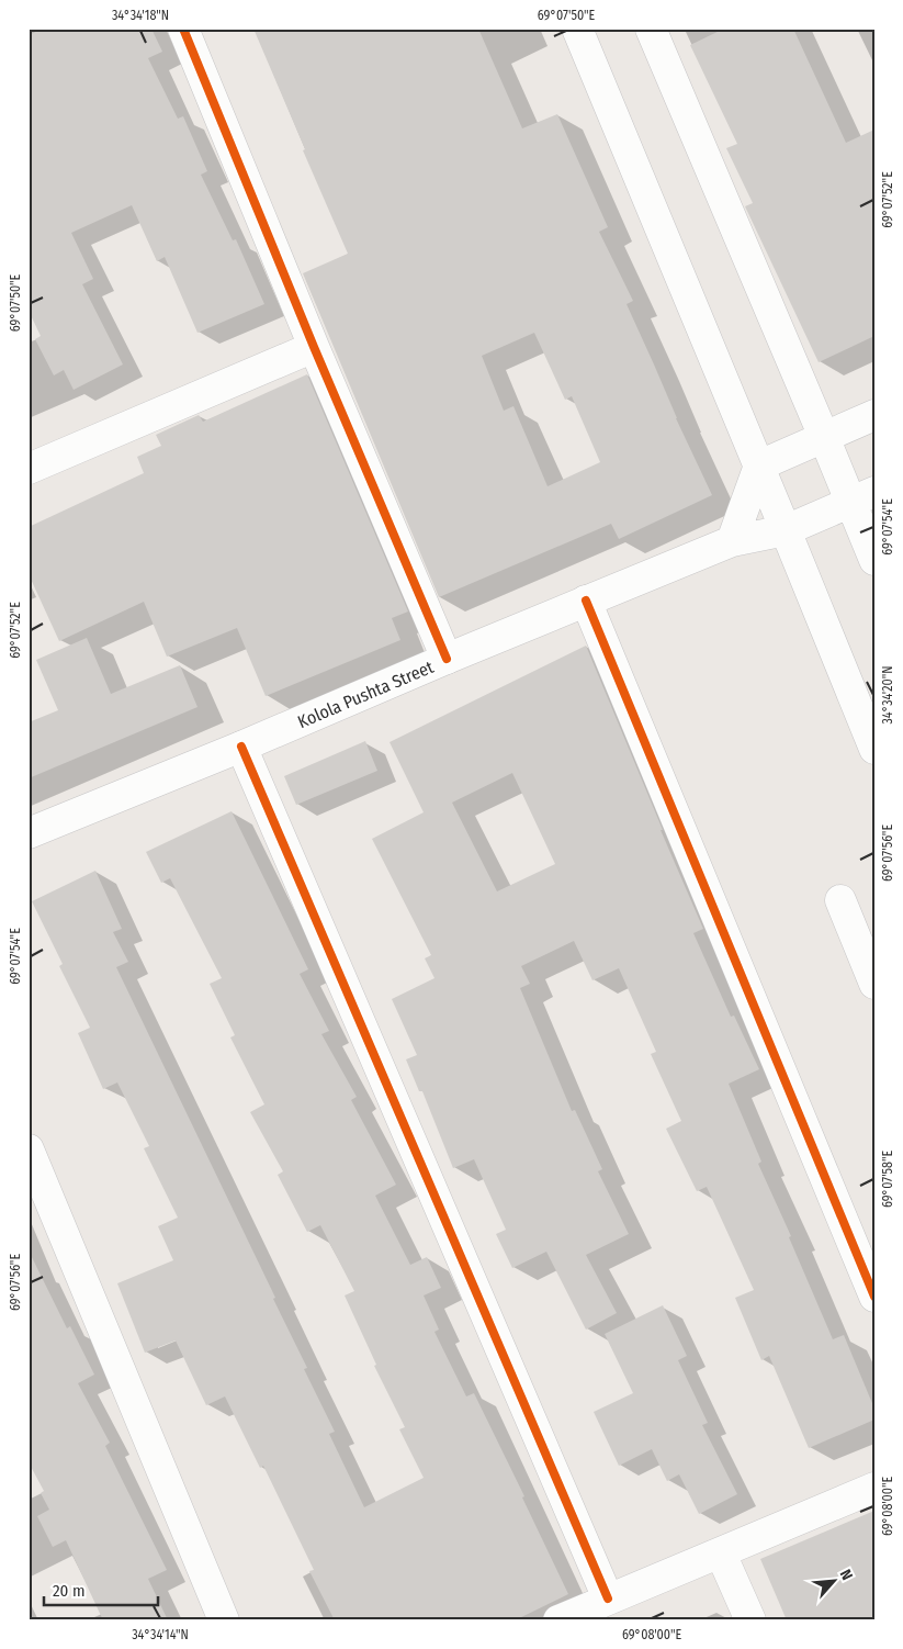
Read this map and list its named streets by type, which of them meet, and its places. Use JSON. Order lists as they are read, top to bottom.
{
  "streets": {
    "street": ["Kolola Pushta Street"]
  },
  "scale_bar": "20 m",
  "north": "top right",
  "coordinates": [
    "34°34'18\"N",
    "69°07'50\"E",
    "69°07'52\"E",
    "69°07'54\"E",
    "34°34'20\"N",
    "69°07'56\"E",
    "69°07'58\"E",
    "69°08'00\"E",
    "34°34'14\"N"
  ]
}
